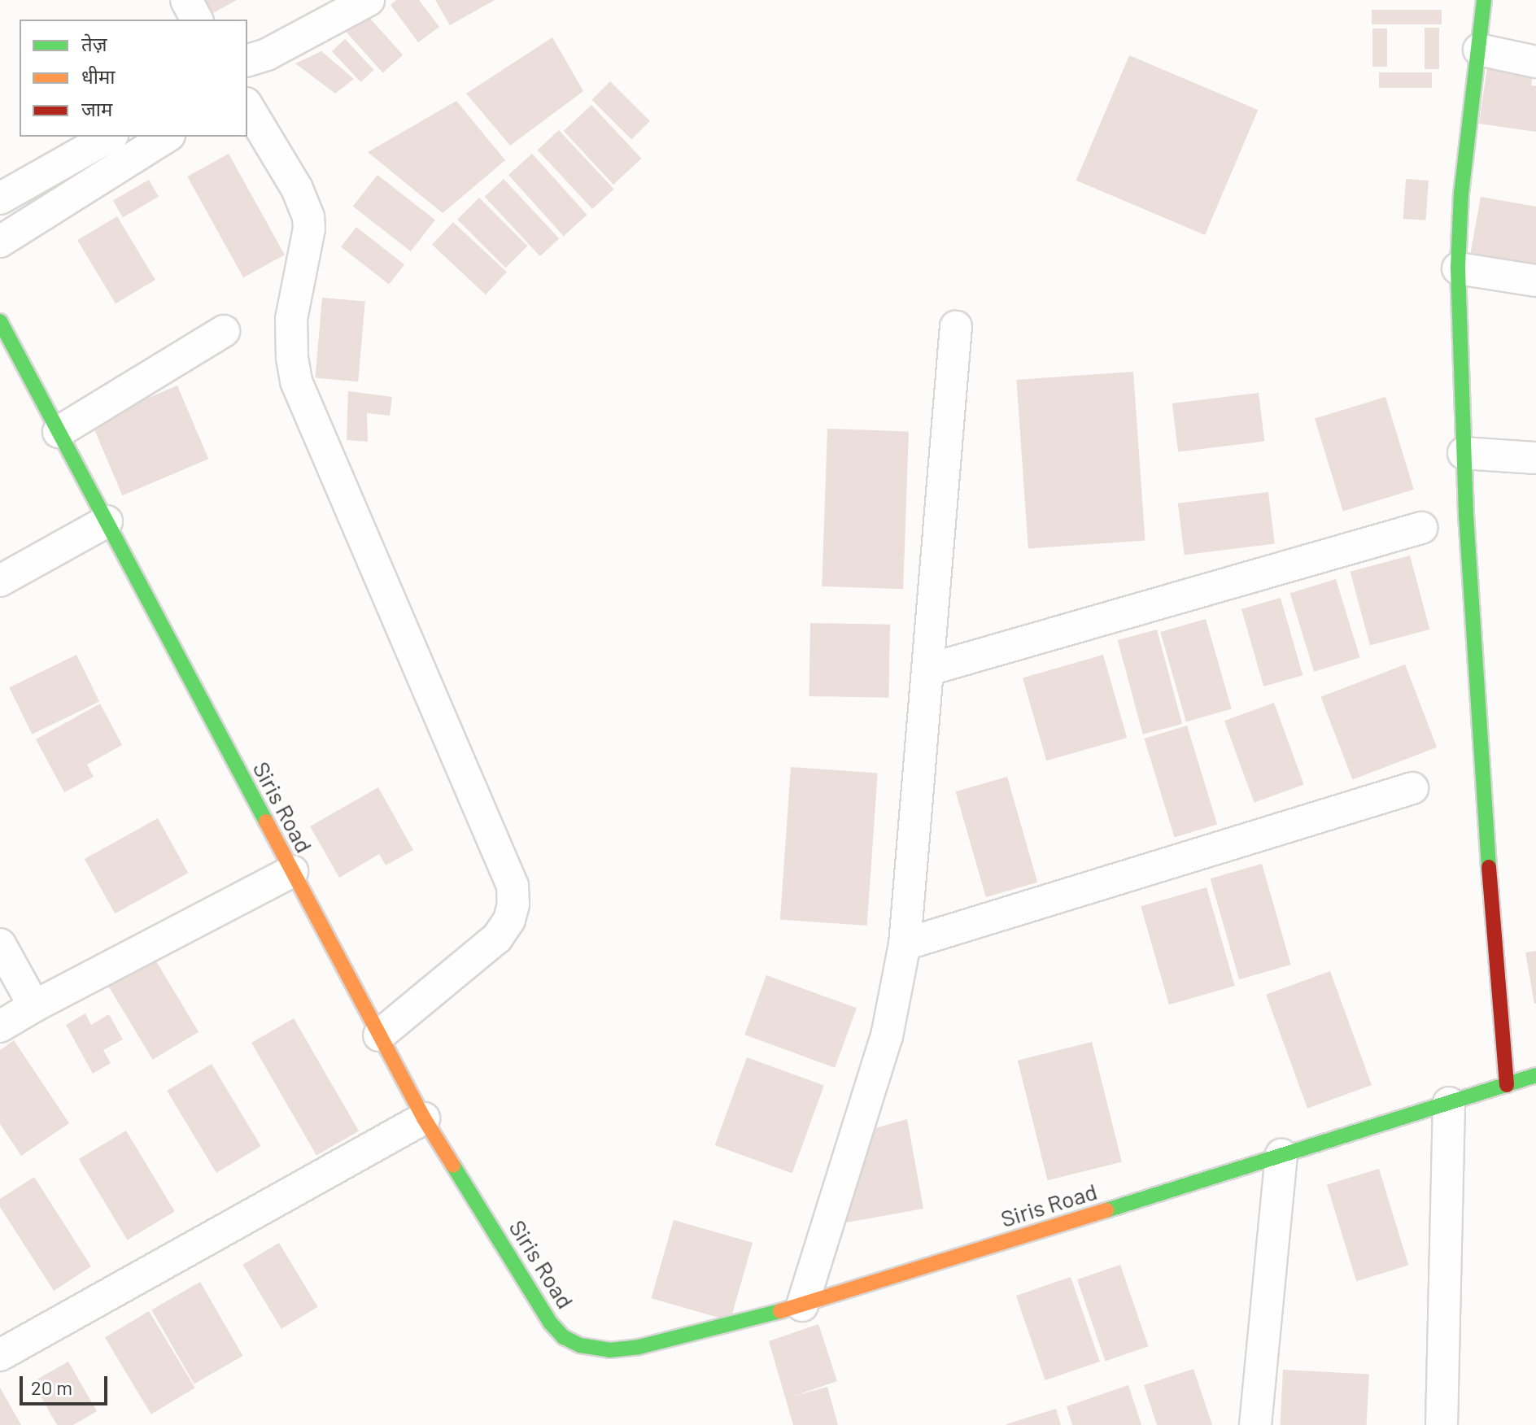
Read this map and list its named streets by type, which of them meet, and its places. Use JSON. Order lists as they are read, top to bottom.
{
  "streets": {
    "street": ["Siris Road"]
  },
  "legend": ["तेज़", "धीमा", "जाम"],
  "scale_bar": "20 m"
}
